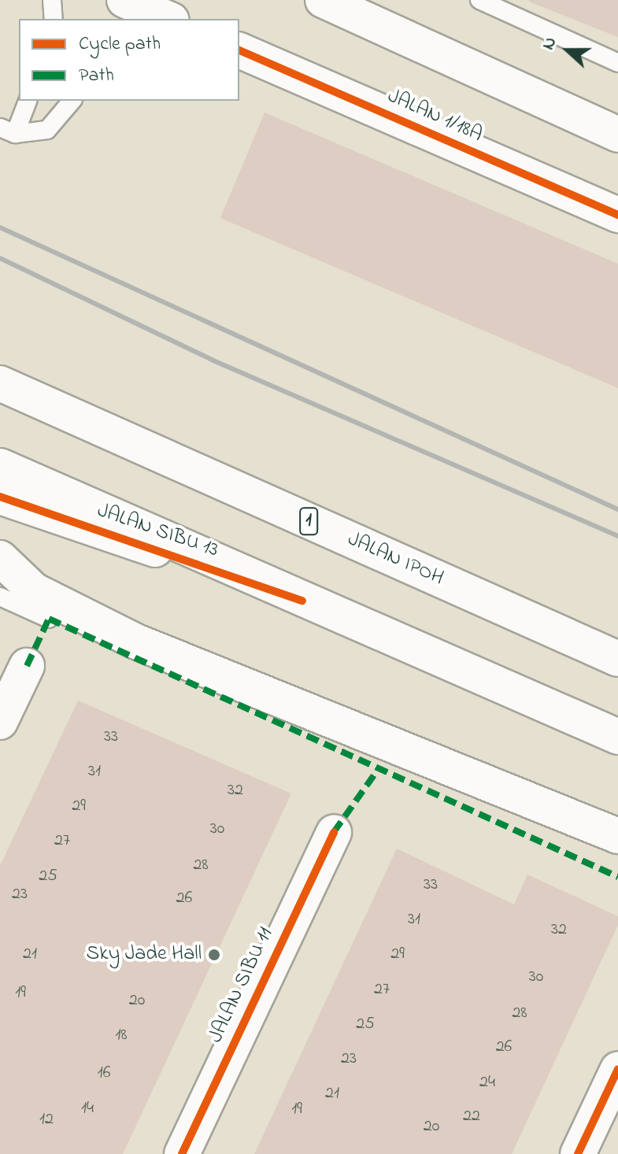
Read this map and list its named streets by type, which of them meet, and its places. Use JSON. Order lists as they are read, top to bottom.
{
  "streets": {
    "main road": [
      "JALAN 1/18A",
      "1",
      "JALAN SIBU 13",
      "JALAN IPOH",
      "JALAN SIBU 11"
    ]
  },
  "places": ["Sky Jade Hall"],
  "house_numbers": [
    "33",
    "31",
    "32",
    "29",
    "30",
    "27",
    "28",
    "25",
    "33",
    "23",
    "26",
    "31",
    "32",
    "21",
    "29",
    "30",
    "27",
    "19",
    "20",
    "28",
    "25",
    "18",
    "26",
    "23",
    "16",
    "24",
    "21",
    "14",
    "19",
    "22",
    "12",
    "20"
  ],
  "legend": ["Cycle path", "Path"],
  "north": "left"
}
